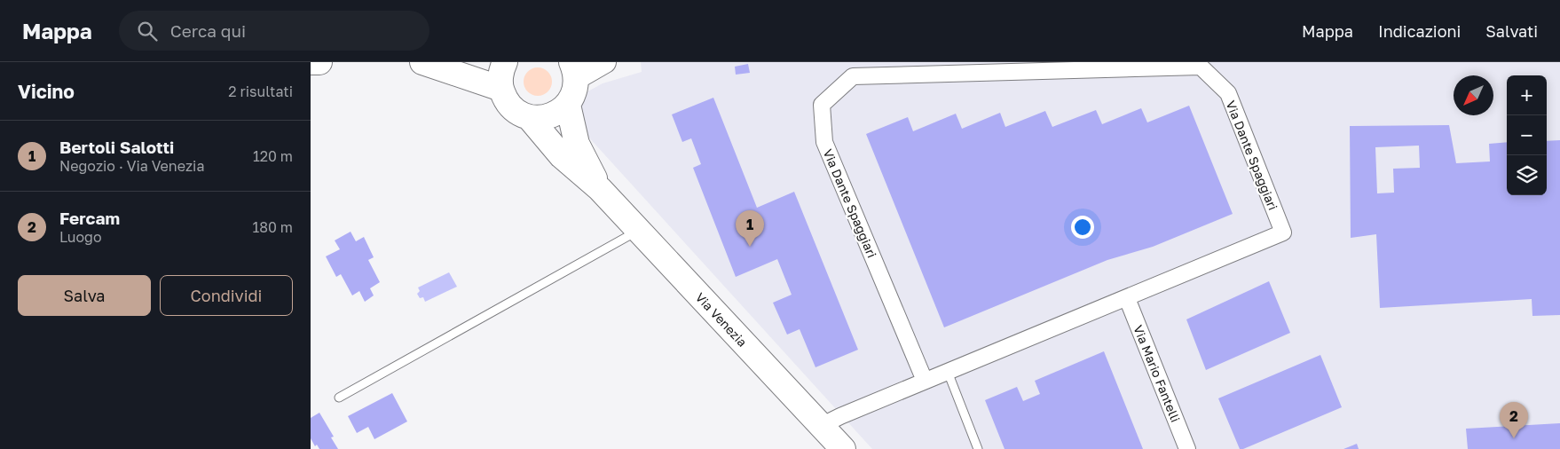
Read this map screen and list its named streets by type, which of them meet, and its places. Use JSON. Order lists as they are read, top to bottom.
{
  "streets": {
    "main road": ["Via Venezia"],
    "street": ["Via Dante Spaggiari", "Via Mario Fantelli"]
  },
  "crossings": [
    ["Via Dante Spaggiari", "Via Venezia"],
    ["Via Dante Spaggiari", "Via Mario Fantelli"]
  ],
  "north": "bottom left",
  "page": {
    "header": "Mappa",
    "search": "Cerca qui",
    "nav": ["Mappa", "Indicazioni", "Salvati"],
    "heading": ["Vicino", "2 risultati"],
    "map_buttons": ["+", "−"],
    "list": [
      {
        "mark": "1",
        "name": "Bertoli Salotti",
        "note": "Negozio · Via Venezia",
        "value": "120 m"
      },
      {
        "mark": "2",
        "name": "Fercam",
        "note": "Luogo",
        "value": "180 m"
      }
    ],
    "pins": ["1", "2"],
    "buttons": ["Salva", "Condividi"]
  }
}
